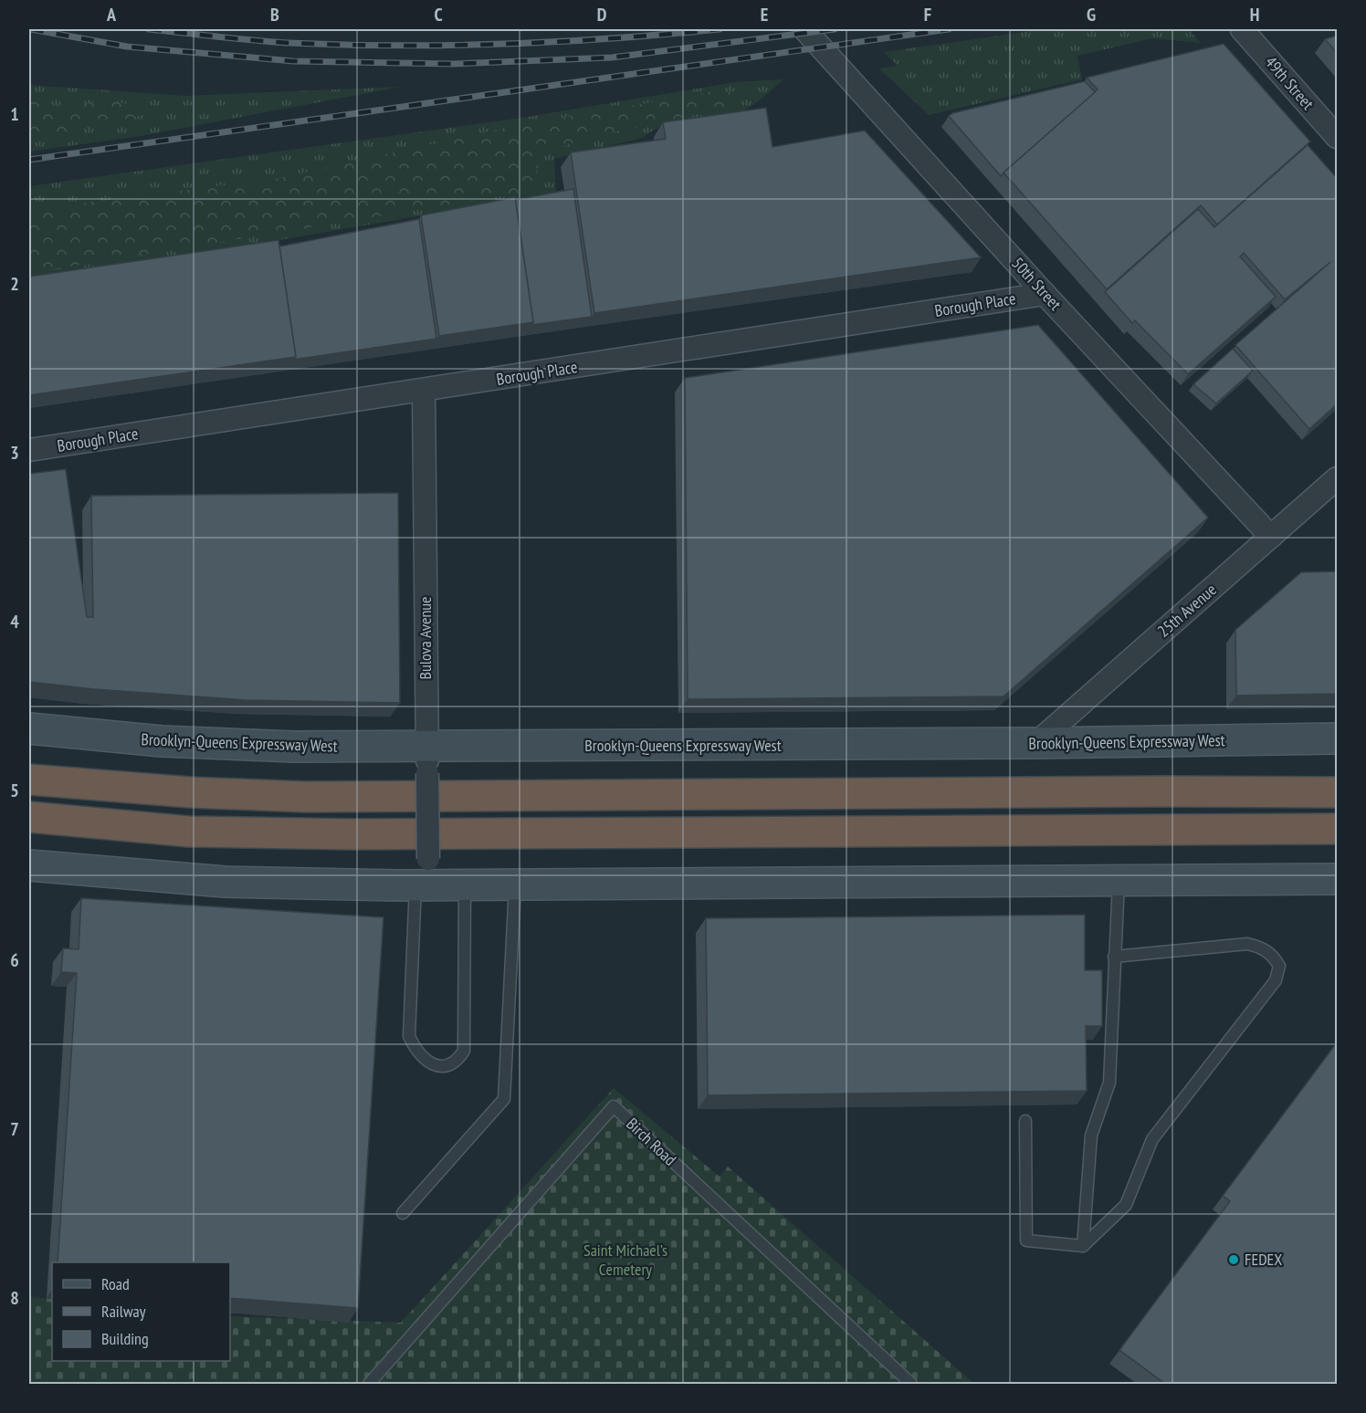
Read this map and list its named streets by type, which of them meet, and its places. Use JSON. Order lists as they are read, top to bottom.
{
  "streets": {
    "street": [
      "49th Street",
      "50th Street",
      "Borough Place",
      "25th Avenue",
      "Bulova Avenue",
      "Brooklyn-Queens Expressway West"
    ],
    "lane": ["Birch Road"]
  },
  "crossings": [
    ["50th Street", "Borough Place"],
    ["50th Street", "25th Avenue"],
    ["Borough Place", "Bulova Avenue"],
    ["25th Avenue", "Brooklyn-Queens Expressway West"],
    ["Bulova Avenue", "Brooklyn-Queens Expressway West"]
  ],
  "parks": ["Saint Michael’s Cemetery"],
  "places": ["FEDEX"],
  "legend": ["Road", "Railway", "Building"],
  "grid": {
    "columns": [
      "A",
      "B",
      "C",
      "D",
      "E",
      "F",
      "G",
      "H"
    ],
    "rows": [
      "1",
      "2",
      "3",
      "4",
      "5",
      "6",
      "7",
      "8"
    ]
  }
}
